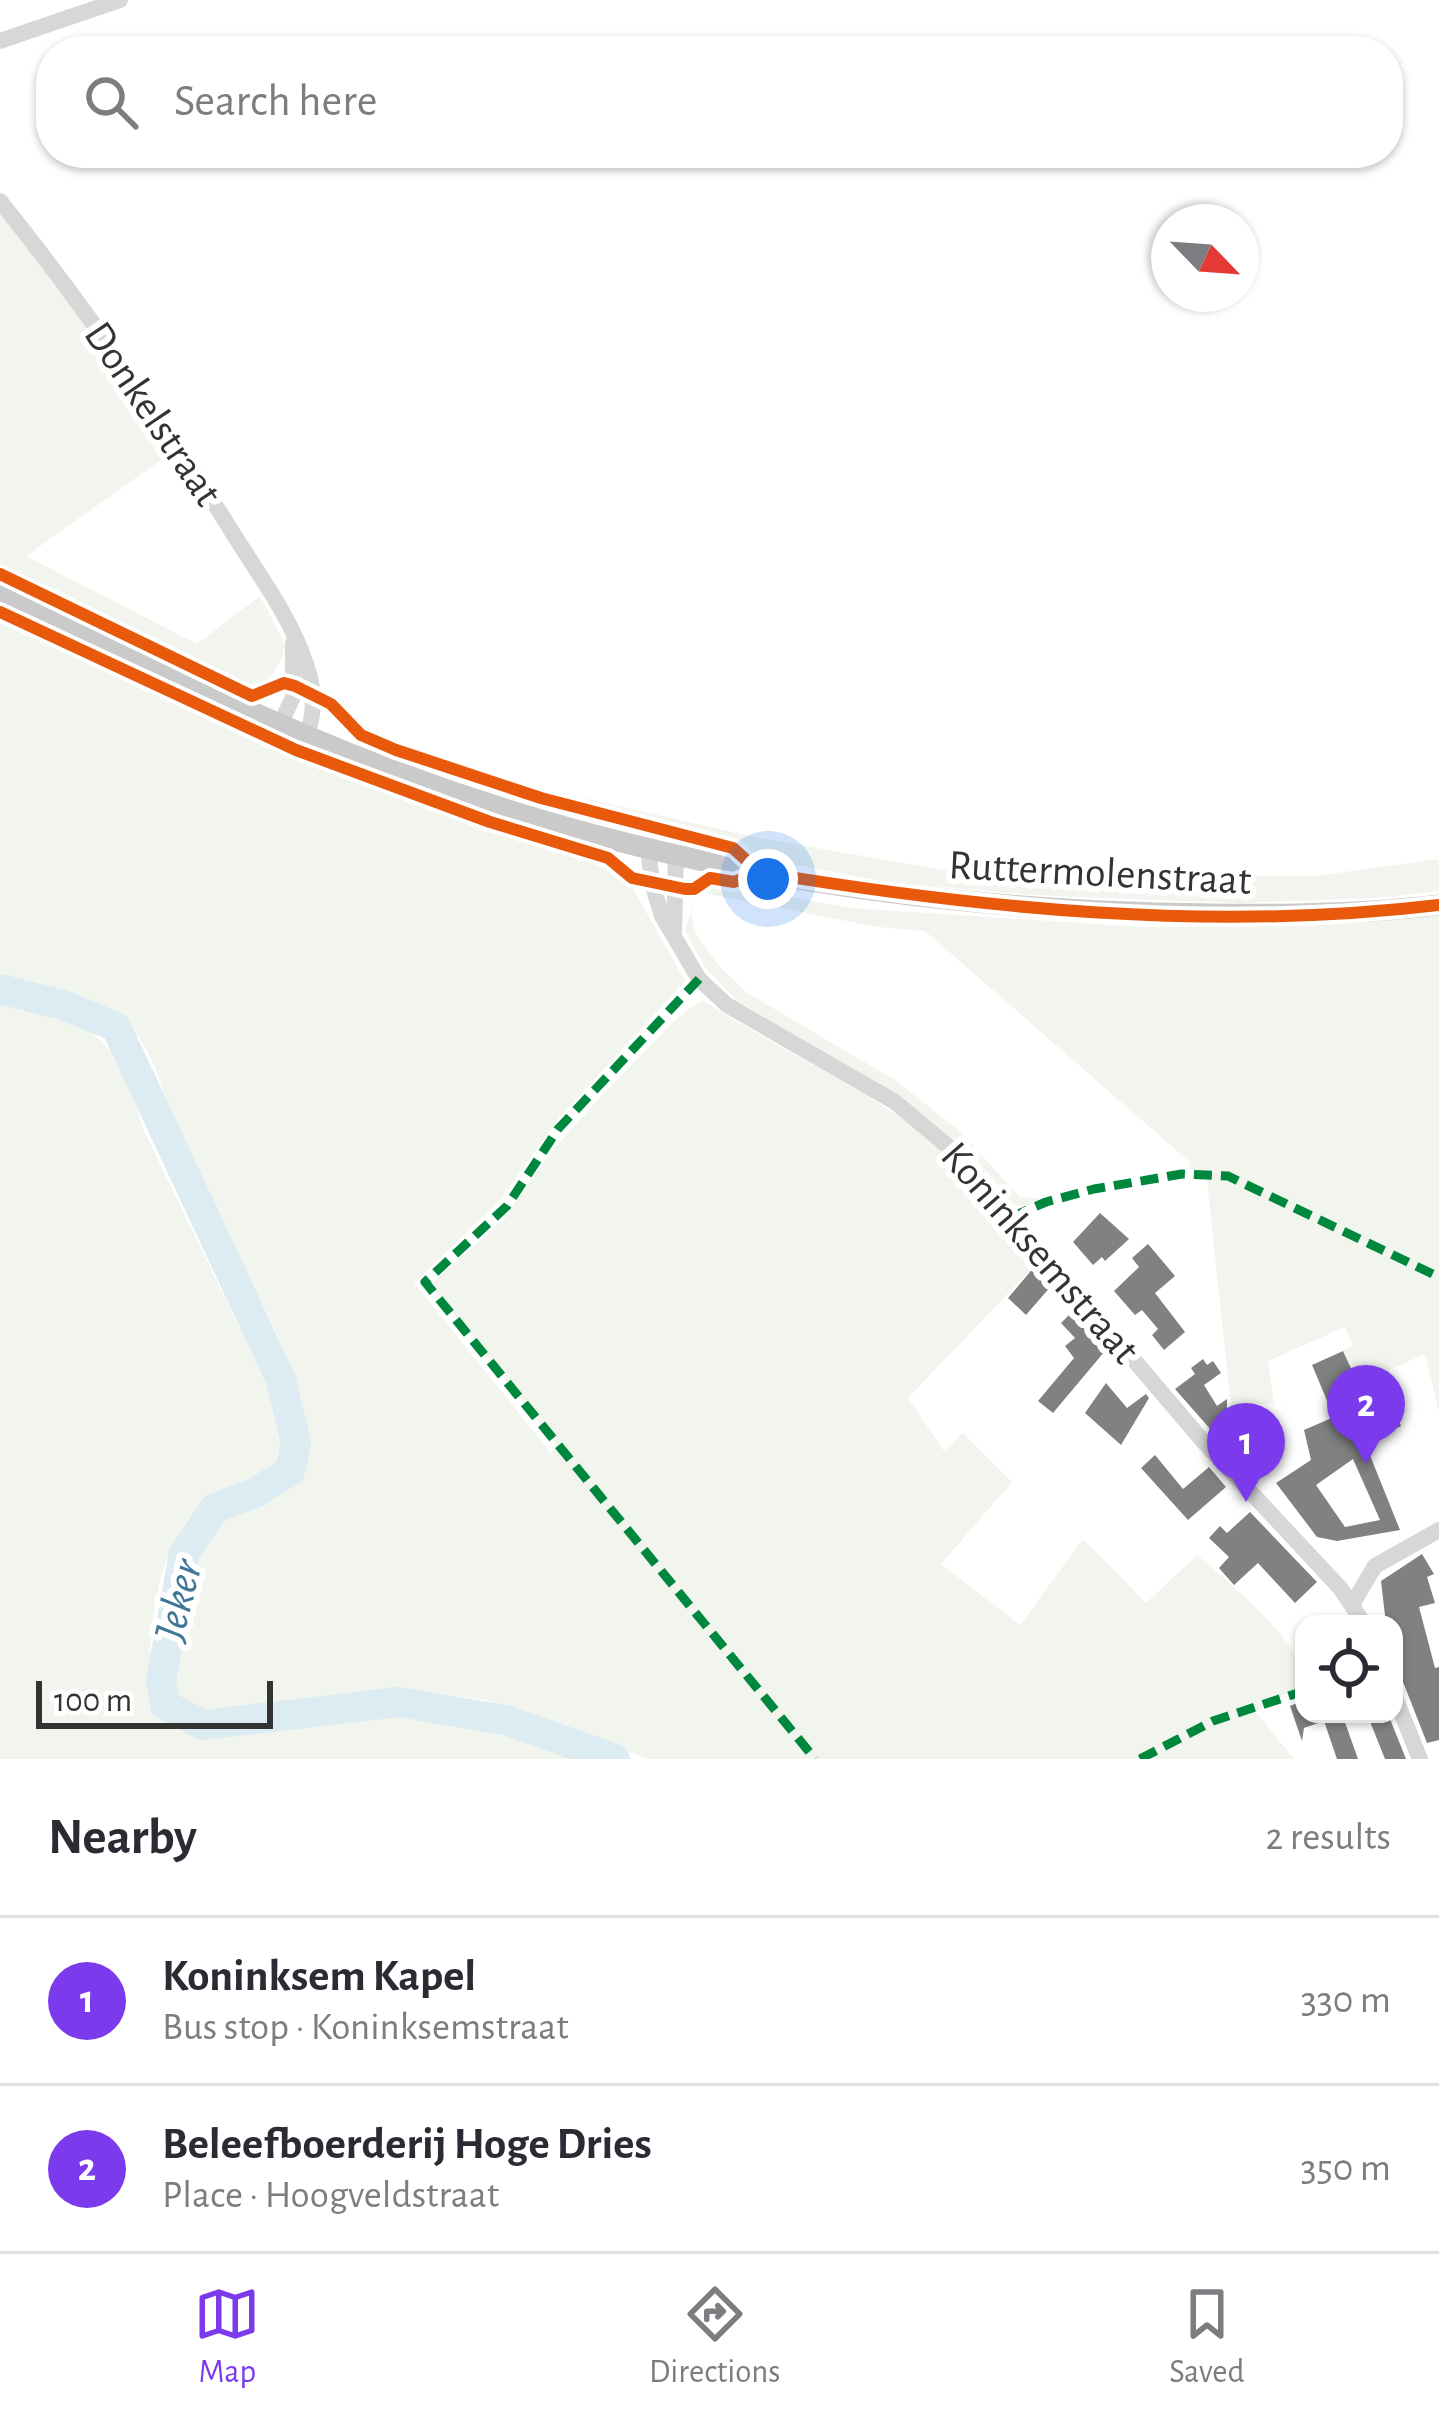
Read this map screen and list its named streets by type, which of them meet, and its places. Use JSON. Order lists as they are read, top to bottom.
{
  "streets": {
    "main road": ["Ruttermolenstraat"],
    "street": ["Donkelstraat", "Koninksemstraat"]
  },
  "crossings": [
    ["Donkelstraat", "Ruttermolenstraat"],
    ["Ruttermolenstraat", "Koninksemstraat"]
  ],
  "water": ["Jeker"],
  "scale_bar": "100 m",
  "north": "bottom right",
  "page": {
    "search": "Search here",
    "pins": ["2", "1"],
    "scale": "100 m",
    "heading": ["Nearby", "2 results"],
    "list": [
      {
        "mark": "1",
        "name": "Koninksem Kapel",
        "note": "Bus stop · Koninksemstraat",
        "value": "330 m"
      },
      {
        "mark": "2",
        "name": "Beleefboerderij Hoge Dries",
        "note": "Place · Hoogveldstraat",
        "value": "350 m"
      }
    ],
    "nav": ["Map", "Directions", "Saved"]
  }
}
